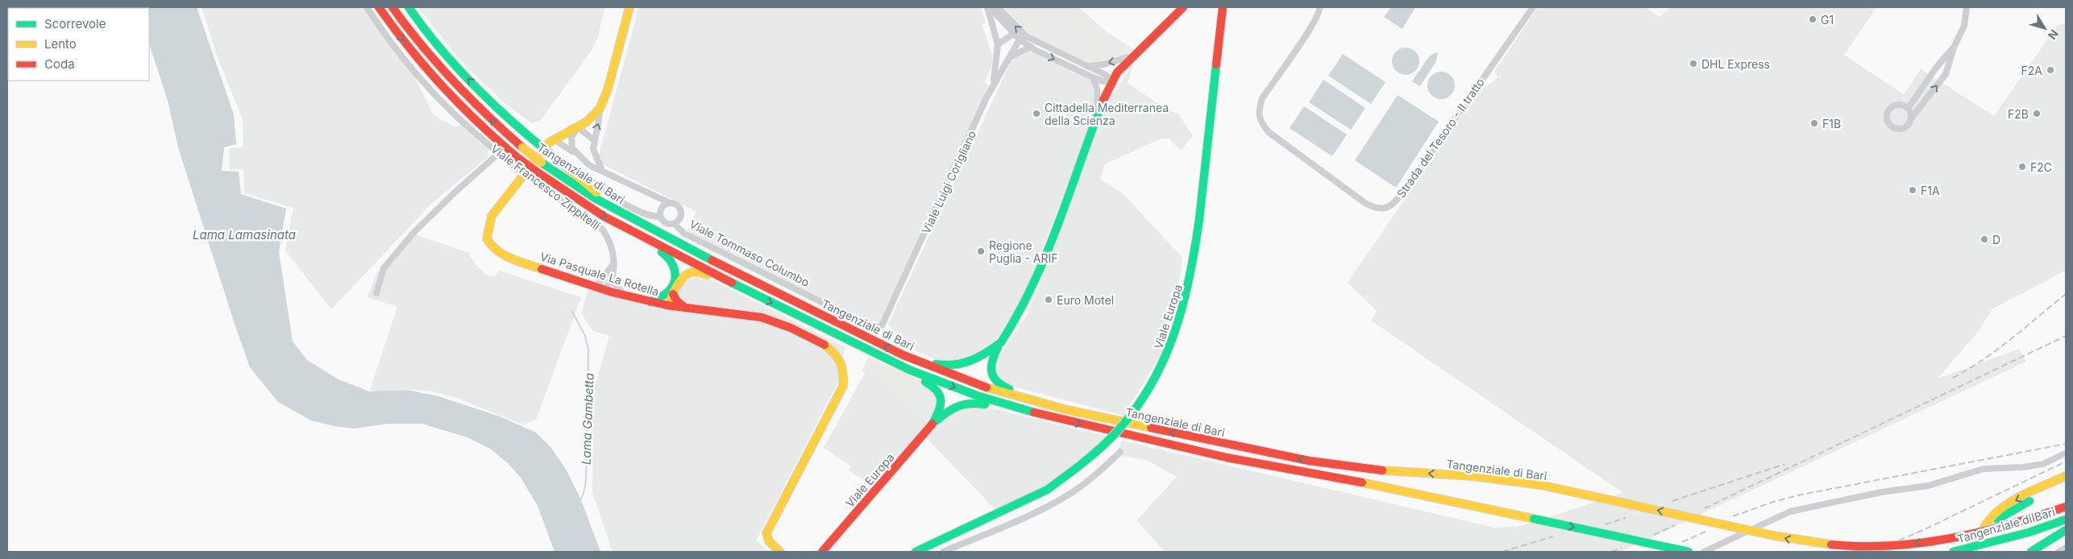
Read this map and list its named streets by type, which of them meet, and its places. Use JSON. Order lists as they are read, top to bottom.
{
  "streets": {
    "main road": ["Tangenziale di Bari", "Via Pasquale La Rotella", "Viale Europa"],
    "street": [
      "Strada del Tesoro - II tratto",
      "Viale Luigi Corigliano",
      "Viale Francesco Zippitelli",
      "Viale Tommaso Columbo"
    ]
  },
  "crossings": [
    ["Viale Luigi Corigliano", "Viale Tommaso Columbo"]
  ],
  "water": ["Lama Lamasinata", "Lama Gambetta"],
  "places": [
    "G1",
    "DHL Express",
    "F2A",
    "Cittadella Mediterranea della Scienza",
    "F2B",
    "F1B",
    "F2C",
    "F1A",
    "D",
    "Regione Puglia - ARIF",
    "Euro Motel"
  ],
  "legend": ["Scorrevole", "Lento", "Coda"],
  "north": "bottom right"
}
